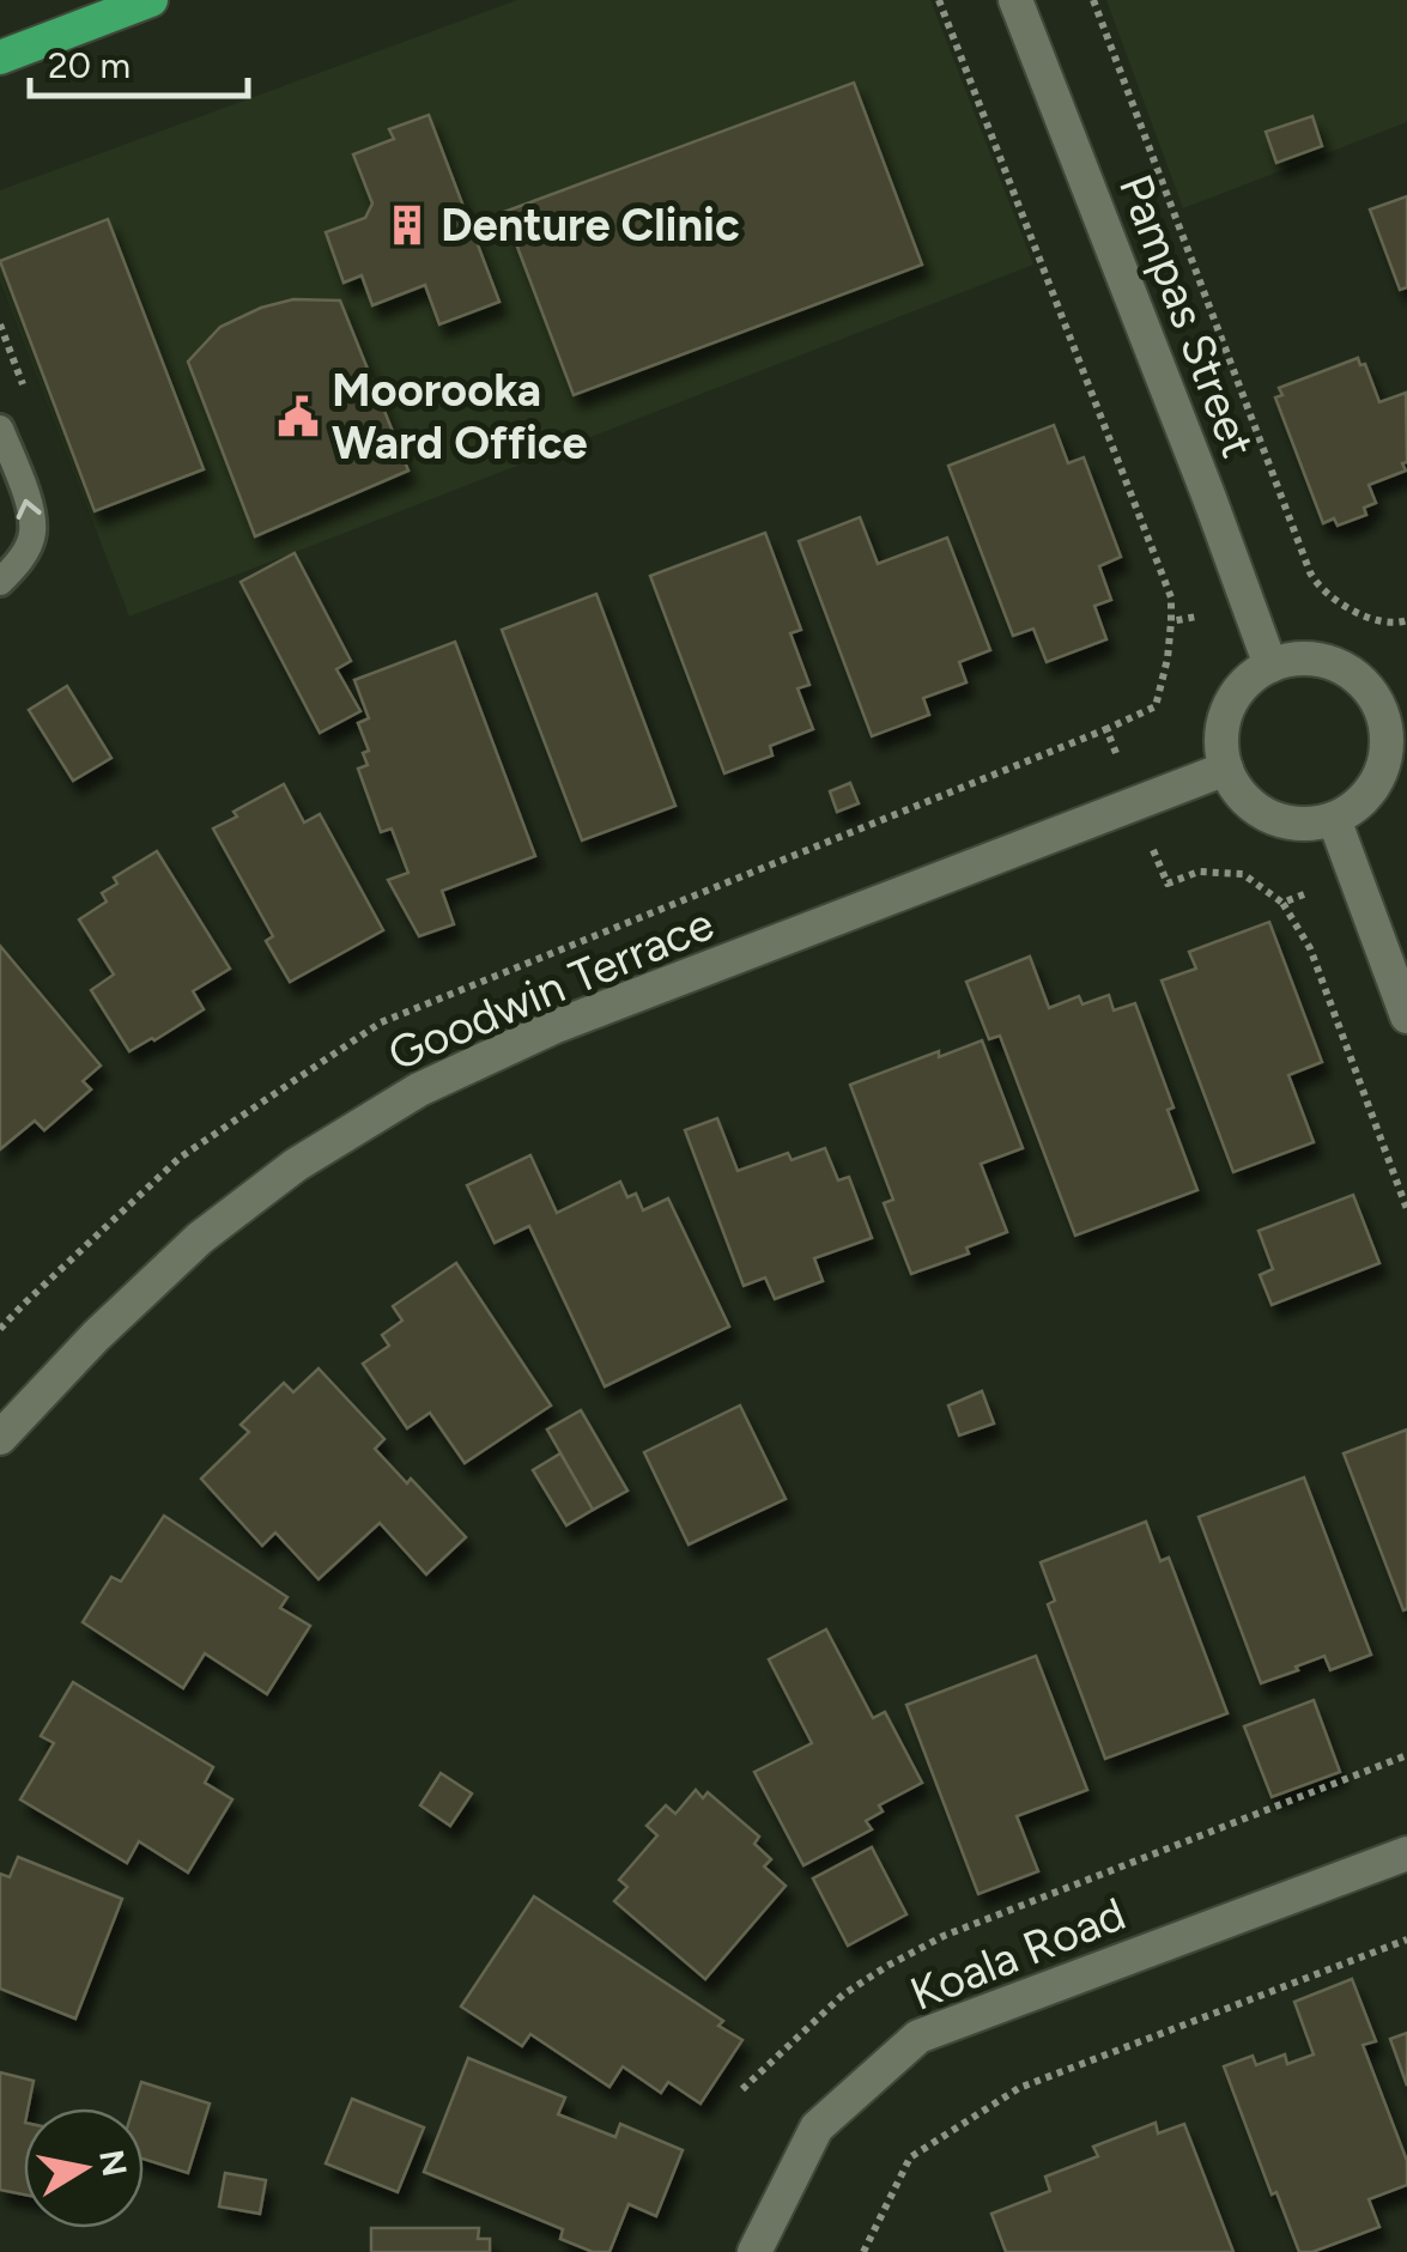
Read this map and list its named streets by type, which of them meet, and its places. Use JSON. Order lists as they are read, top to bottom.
{
  "streets": {
    "street": ["Pampas Street", "Goodwin Terrace", "Koala Road"]
  },
  "crossings": [
    ["Pampas Street", "Goodwin Terrace"]
  ],
  "places": {
    "building": ["Denture Clinic"],
    "public building": ["Moorooka Ward Office"]
  },
  "scale_bar": "20 m",
  "north": "right"
}
